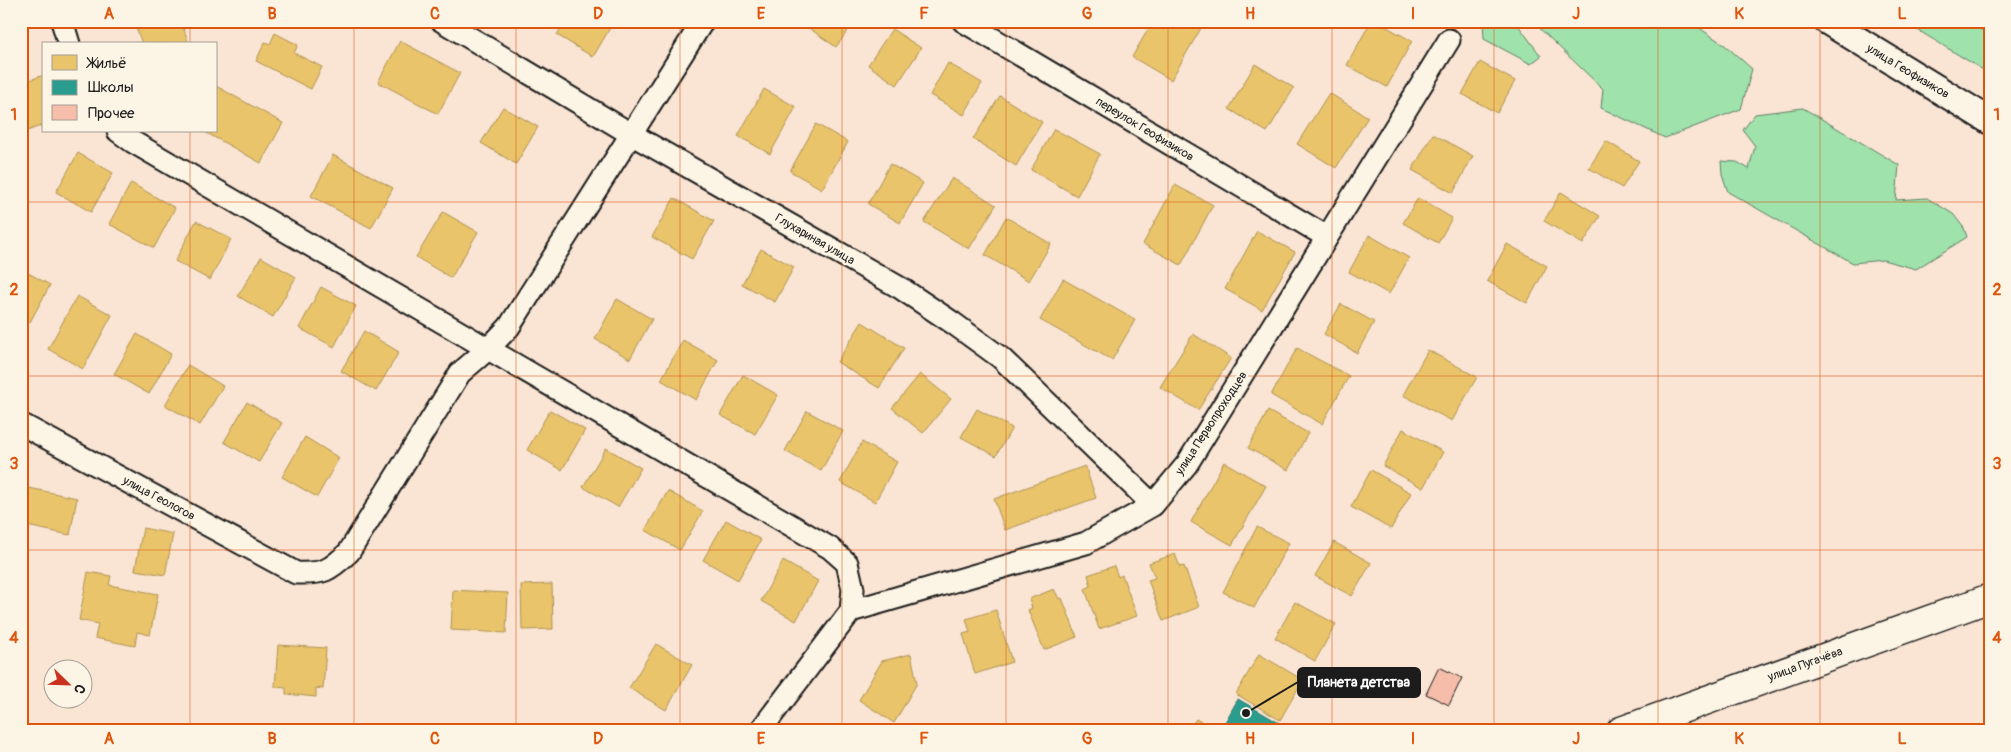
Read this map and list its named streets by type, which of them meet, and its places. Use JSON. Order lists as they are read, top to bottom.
{
  "streets": {
    "main road": ["улица Пугачёва"],
    "street": [
      "улица Геофизиков",
      "переулок Геофизиков",
      "Глухариная улица",
      "улица Первопроходцев",
      "улица Геологов"
    ]
  },
  "crossings": [
    ["переулок Геофизиков", "улица Первопроходцев"],
    ["Глухариная улица", "улица Первопроходцев"]
  ],
  "places": ["Планета детства"],
  "legend": ["Жильё", "Школы", "Прочее"],
  "north": "bottom right",
  "grid": {
    "columns": [
      "A",
      "B",
      "C",
      "D",
      "E",
      "F",
      "G",
      "H",
      "I",
      "J",
      "K",
      "L"
    ],
    "rows": [
      "1",
      "2",
      "3",
      "4"
    ]
  }
}
